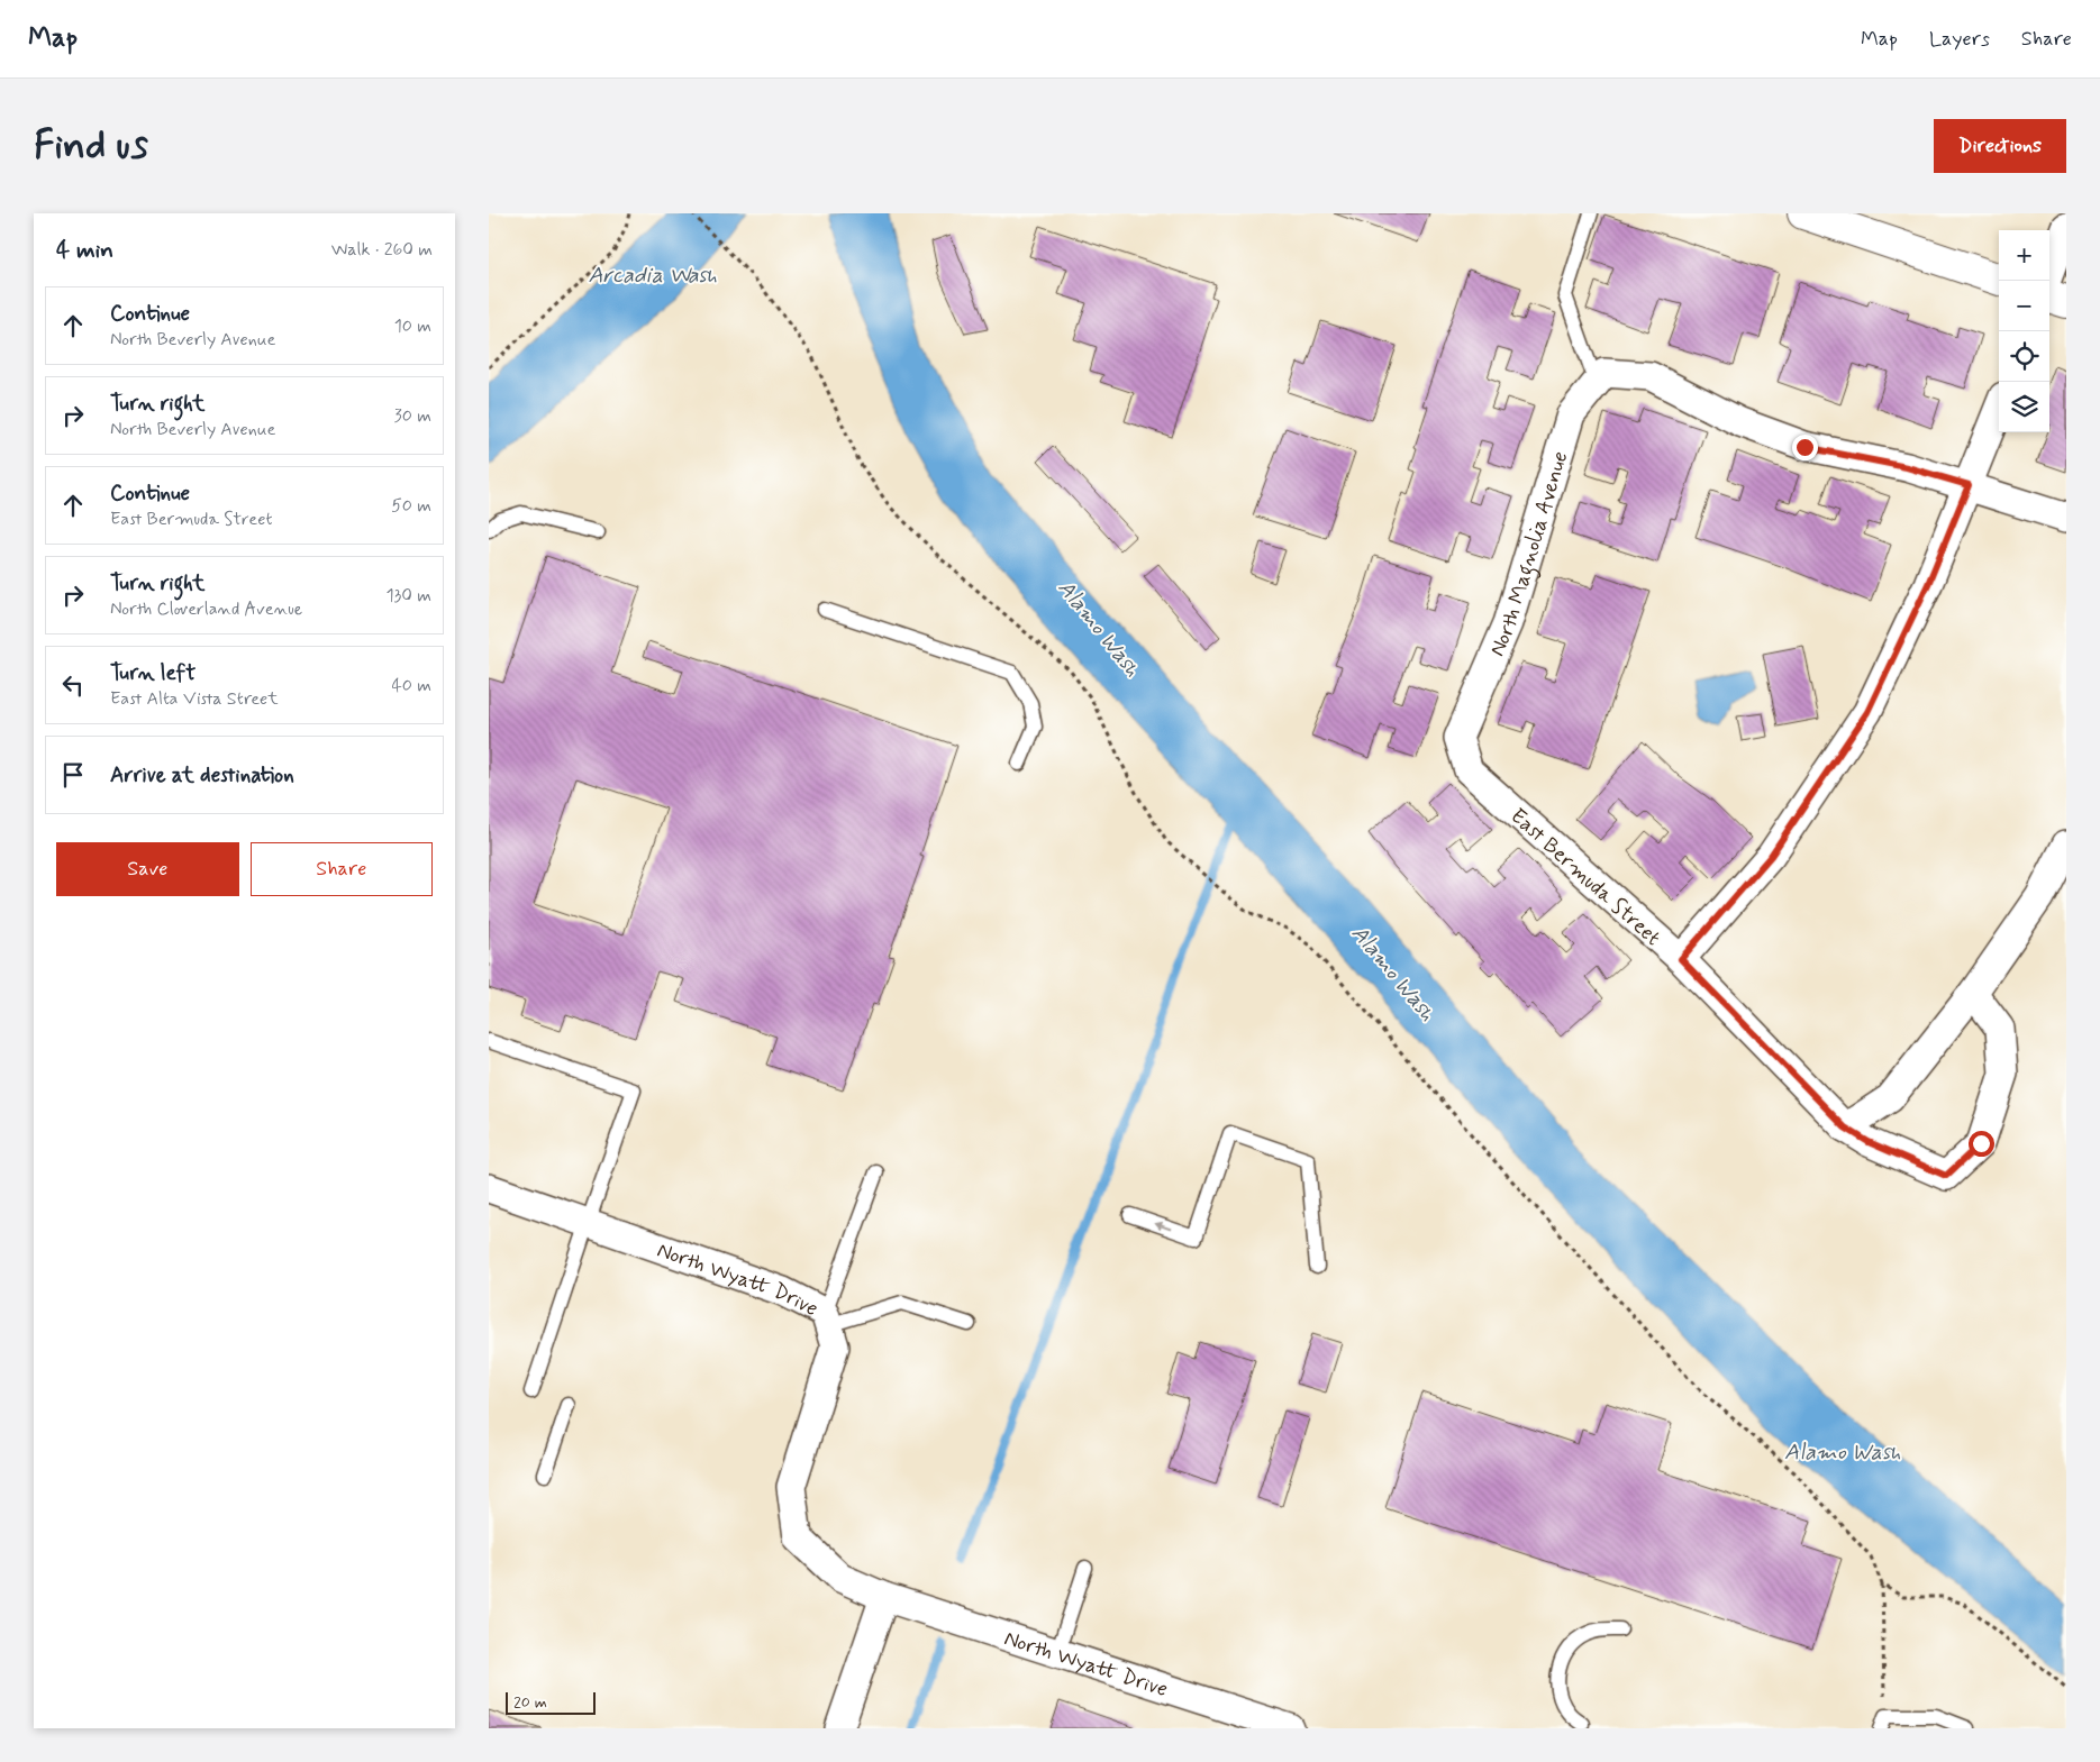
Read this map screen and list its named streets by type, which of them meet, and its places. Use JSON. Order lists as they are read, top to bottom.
{
  "streets": {
    "street": ["North Magnolia Avenue", "East Bermuda Street", "North Wyatt Drive"]
  },
  "crossings": [
    ["North Magnolia Avenue", "East Bermuda Street"]
  ],
  "water": ["Arcadia Wash", "Alamo Wash"],
  "scale_bar": "20 m",
  "page": {
    "header": "Map",
    "nav": ["Map", "Layers", "Share"],
    "buttons": [
      "Directions",
      ["Save", "Share"]
    ],
    "title": "Find us",
    "heading": ["4 min", "Walk · 260 m"],
    "map_buttons": ["+", "−"],
    "list": [
      ["Continue", "North Beverly Avenue", "10 m"],
      ["Turn right", "North Beverly Avenue", "30 m"],
      ["Continue", "East Bermuda Street", "50 m"],
      ["Turn right", "North Cloverland Avenue", "130 m"],
      ["Turn left", "East Alta Vista Street", "40 m"],
      "Arrive at destination"
    ],
    "scale": "20 m"
  }
}
